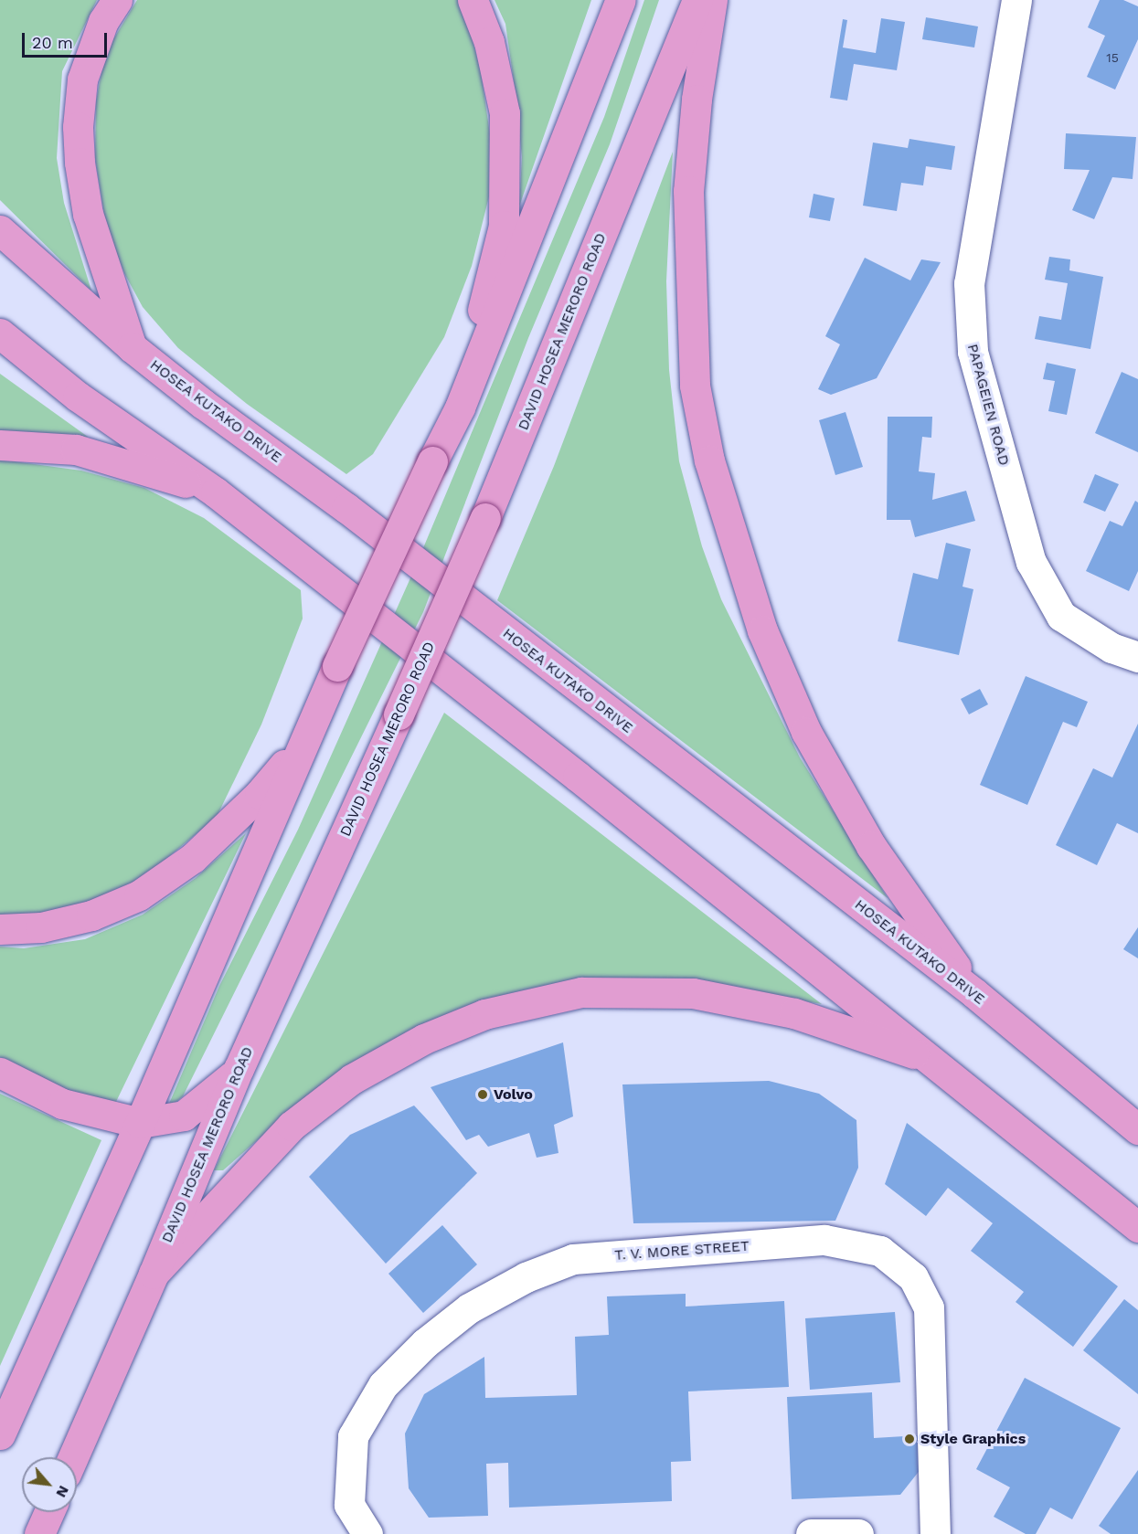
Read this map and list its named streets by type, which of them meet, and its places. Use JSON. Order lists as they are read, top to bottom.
{
  "streets": {
    "main road": ["DAVID HOSEA MERORO ROAD", "HOSEA KUTAKO DRIVE"],
    "street": ["PAPAGEIEN ROAD", "T. V. MORE STREET"]
  },
  "places": ["Volvo", "Style Graphics"],
  "house_numbers": ["15"],
  "scale_bar": "20 m",
  "north": "bottom right"
}
